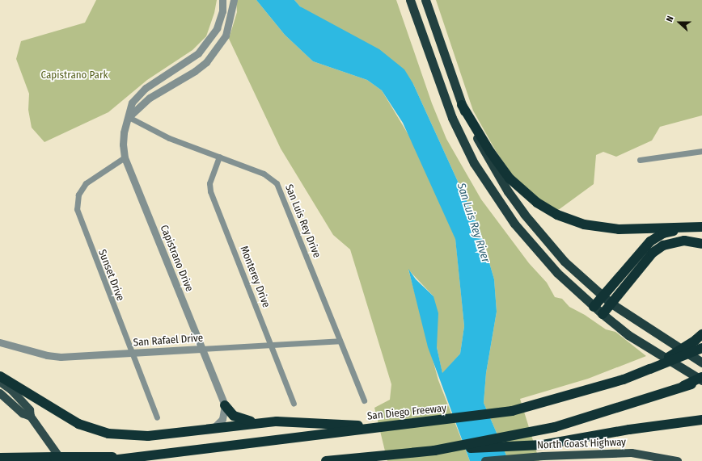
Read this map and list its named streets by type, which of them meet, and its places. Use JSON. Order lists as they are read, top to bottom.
{
  "streets": {
    "highway": ["San Diego Freeway"],
    "main road": ["North Coast Highway"],
    "street": [
      "San Luis Rey Drive",
      "Capistrano Drive",
      "Sunset Drive",
      "Monterey Drive",
      "San Rafael Drive"
    ]
  },
  "crossings": [
    ["San Luis Rey Drive", "Capistrano Drive"],
    ["San Luis Rey Drive", "Monterey Drive"],
    ["San Luis Rey Drive", "San Rafael Drive"],
    ["Capistrano Drive", "Sunset Drive"],
    ["Capistrano Drive", "San Rafael Drive"],
    ["Sunset Drive", "San Rafael Drive"],
    ["Monterey Drive", "San Rafael Drive"]
  ],
  "water": ["San Luis Rey River"],
  "parks": ["Capistrano Park"],
  "north": "left"
}
